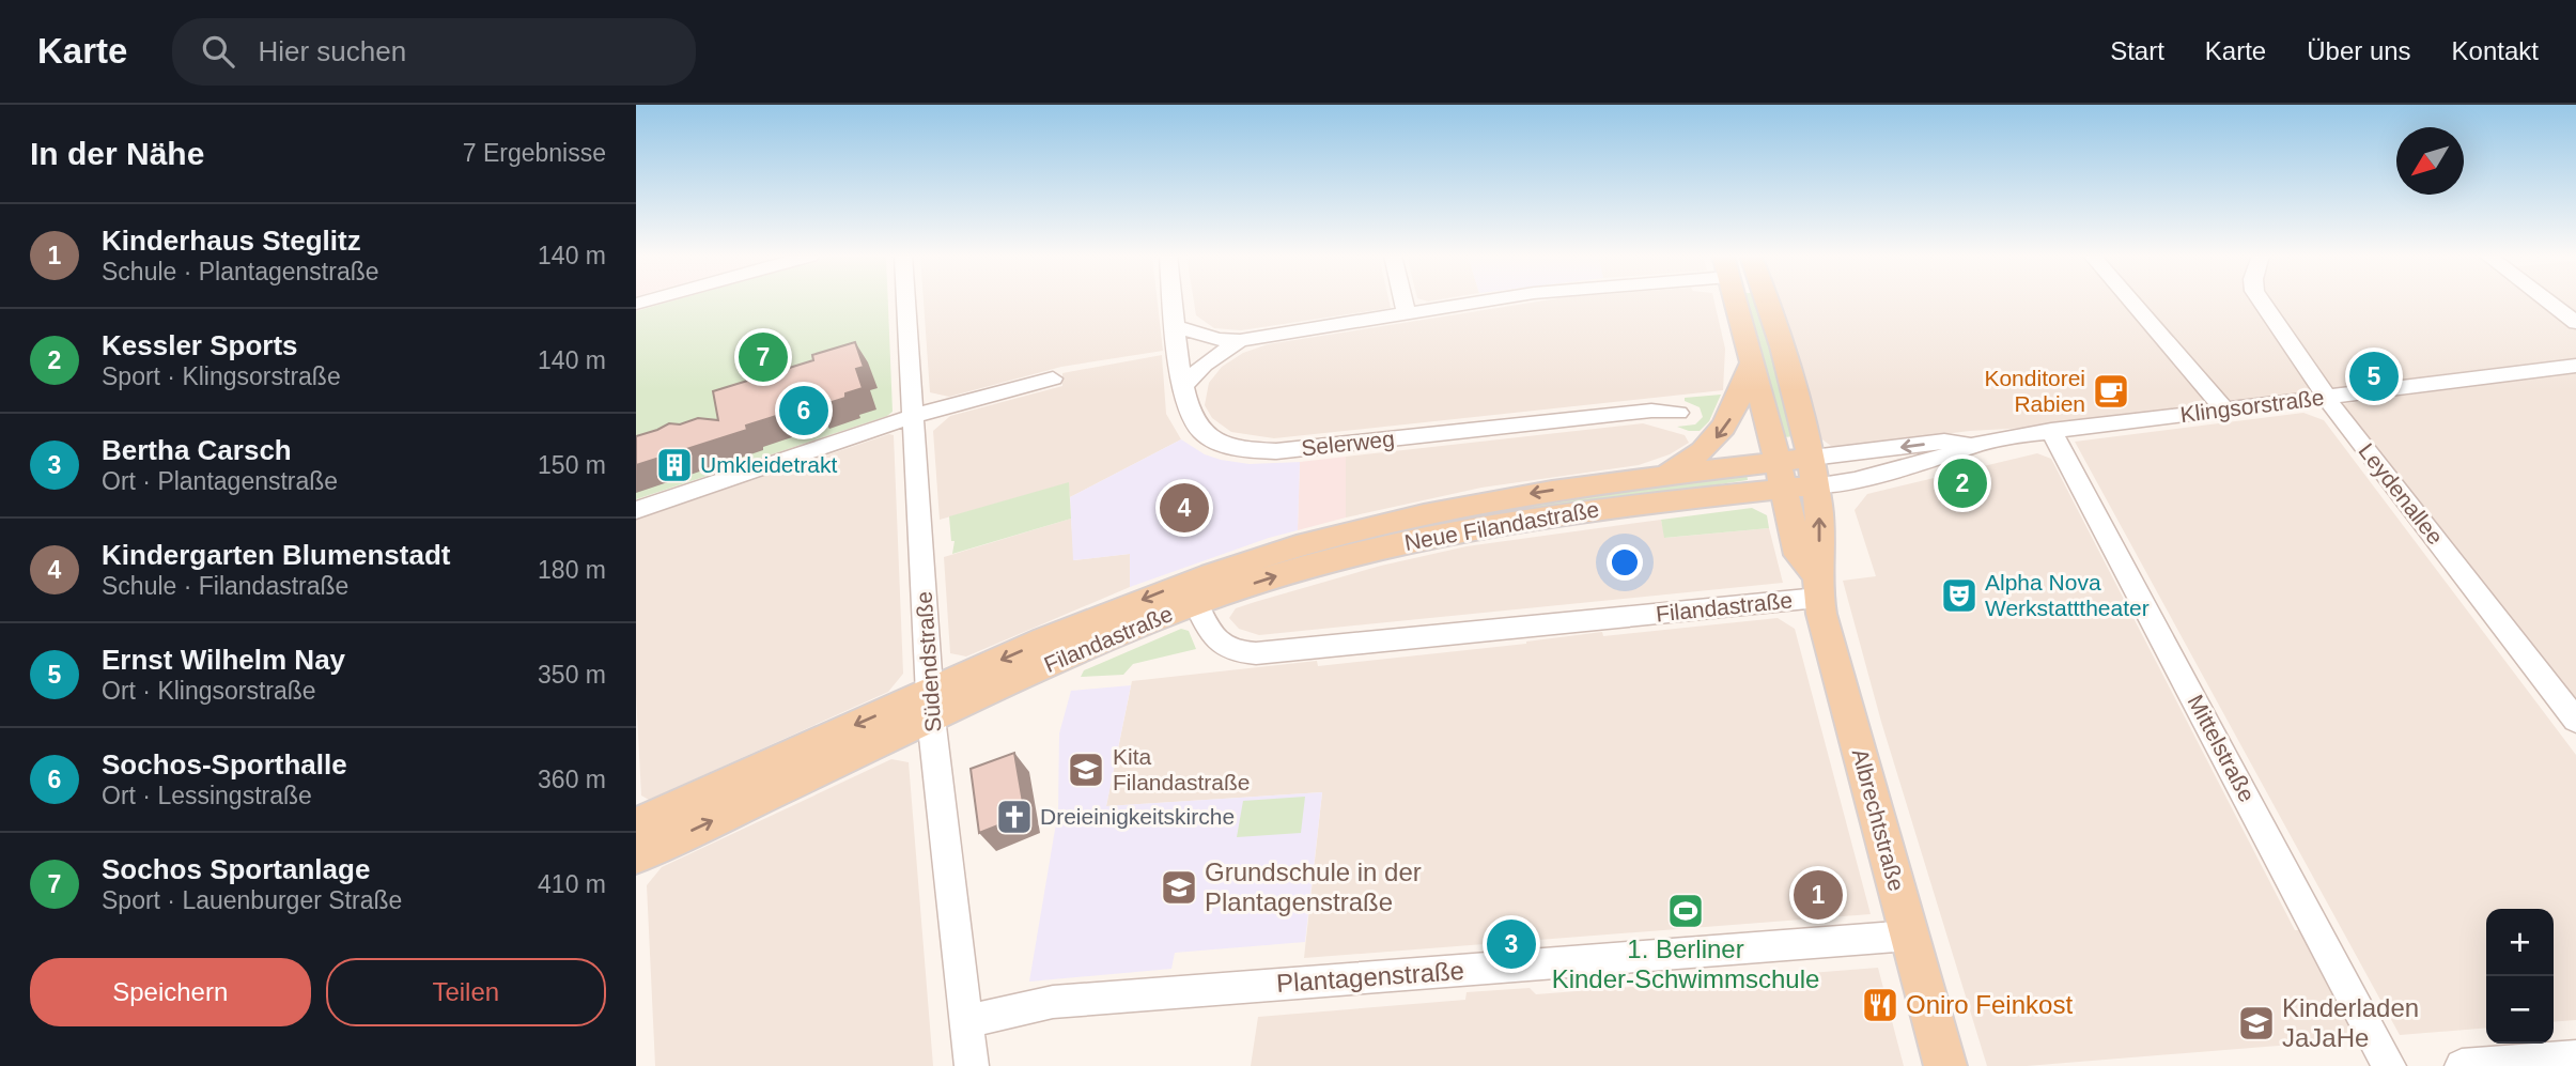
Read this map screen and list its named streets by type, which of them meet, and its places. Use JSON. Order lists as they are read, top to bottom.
{
  "streets": {
    "main road": ["Neue Filandastraße", "Filandastraße", "Albrechtstraße"],
    "street": [
      "Klingsorstraße",
      "Selerweg",
      "Leydenallee",
      "Südendstraße",
      "Mittelstraße",
      "Plantagenstraße"
    ]
  },
  "crossings": [
    ["Klingsorstraße", "Leydenallee"],
    ["Klingsorstraße", "Neue Filandastraße"],
    ["Klingsorstraße", "Mittelstraße"],
    ["Klingsorstraße", "Albrechtstraße"],
    ["Neue Filandastraße", "Filandastraße"],
    ["Neue Filandastraße", "Albrechtstraße"],
    ["Filandastraße", "Südendstraße"],
    ["Filandastraße", "Albrechtstraße"],
    ["Südendstraße", "Plantagenstraße"],
    ["Albrechtstraße", "Plantagenstraße"]
  ],
  "places": {
    "cafe": ["Konditorei Rabien"],
    "building": ["Umkleidetrakt"],
    "theatre": ["Alpha Nova Werkstatttheater"],
    "school or university": ["Kita Filandastraße", "Grundschule in der Plantagenstraße", "Kinderladen JaJaHe"],
    "church": ["Dreieinigkeitskirche"],
    "sports": ["1. Berliner Kinder-Schwimmschule"],
    "restaurant": ["Oniro Feinkost"]
  },
  "north": "bottom left",
  "page": {
    "header": "Karte",
    "search": "Hier suchen",
    "nav": [
      "Start",
      "Karte",
      "Über uns",
      "Kontakt"
    ],
    "heading": ["In der Nähe", "7 Ergebnisse"],
    "list": [
      {
        "mark": "1",
        "name": "Kinderhaus Steglitz",
        "note": "Schule · Plantagenstraße",
        "value": "140 m"
      },
      {
        "mark": "2",
        "name": "Kessler Sports",
        "note": "Sport · Klingsorstraße",
        "value": "140 m"
      },
      {
        "mark": "3",
        "name": "Bertha Carsch",
        "note": "Ort · Plantagenstraße",
        "value": "150 m"
      },
      {
        "mark": "4",
        "name": "Kindergarten Blumenstadt",
        "note": "Schule · Filandastraße",
        "value": "180 m"
      },
      {
        "mark": "5",
        "name": "Ernst Wilhelm Nay",
        "note": "Ort · Klingsorstraße",
        "value": "350 m"
      },
      {
        "mark": "6",
        "name": "Sochos-Sporthalle",
        "note": "Ort · Lessingstraße",
        "value": "360 m"
      },
      {
        "mark": "7",
        "name": "Sochos Sportanlage",
        "note": "Sport · Lauenburger Straße",
        "value": "410 m"
      }
    ],
    "pins": [
      "7",
      "5",
      "6",
      "2",
      "4",
      "1",
      "3"
    ],
    "map_buttons": ["+", "−"],
    "buttons": ["Speichern", "Teilen"]
  }
}
